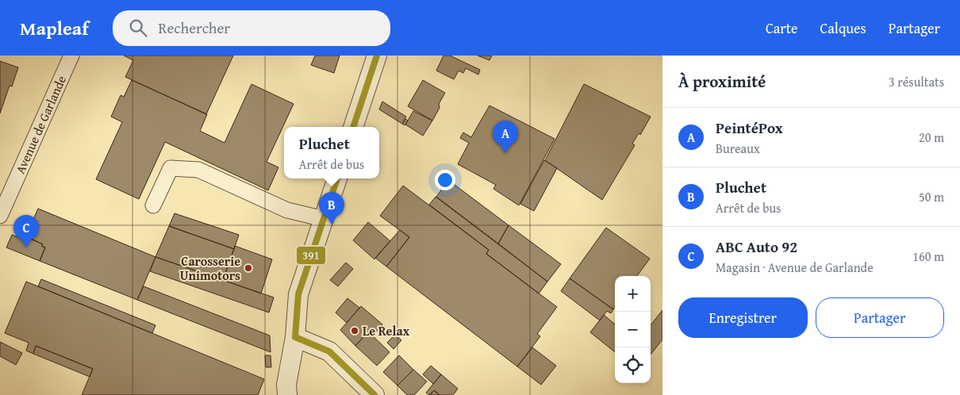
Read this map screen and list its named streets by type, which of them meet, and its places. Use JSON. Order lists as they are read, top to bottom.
{
  "streets": {
    "street": ["Avenue de Garlande"]
  },
  "places": ["Carosserie Unimotors", "Le Relax"],
  "lines": ["transit line 391"],
  "page": {
    "header": "Mapleaf",
    "search": "Rechercher",
    "nav": ["Carte", "Calques", "Partager"],
    "heading": ["À proximité", "3 résultats"],
    "list": [
      {
        "mark": "A",
        "name": "PeintéPox",
        "note": "Bureaux",
        "value": "20 m"
      },
      {
        "mark": "B",
        "name": "Pluchet",
        "note": "Arrêt de bus",
        "value": "50 m"
      },
      {
        "mark": "C",
        "name": "ABC Auto 92",
        "note": "Magasin · Avenue de Garlande",
        "value": "160 m"
      }
    ],
    "pins": ["A", "B", "C"],
    "popup": ["Pluchet", "Arrêt de bus"],
    "map_buttons": ["+", "−"],
    "buttons": ["Enregistrer", "Partager"]
  }
}
